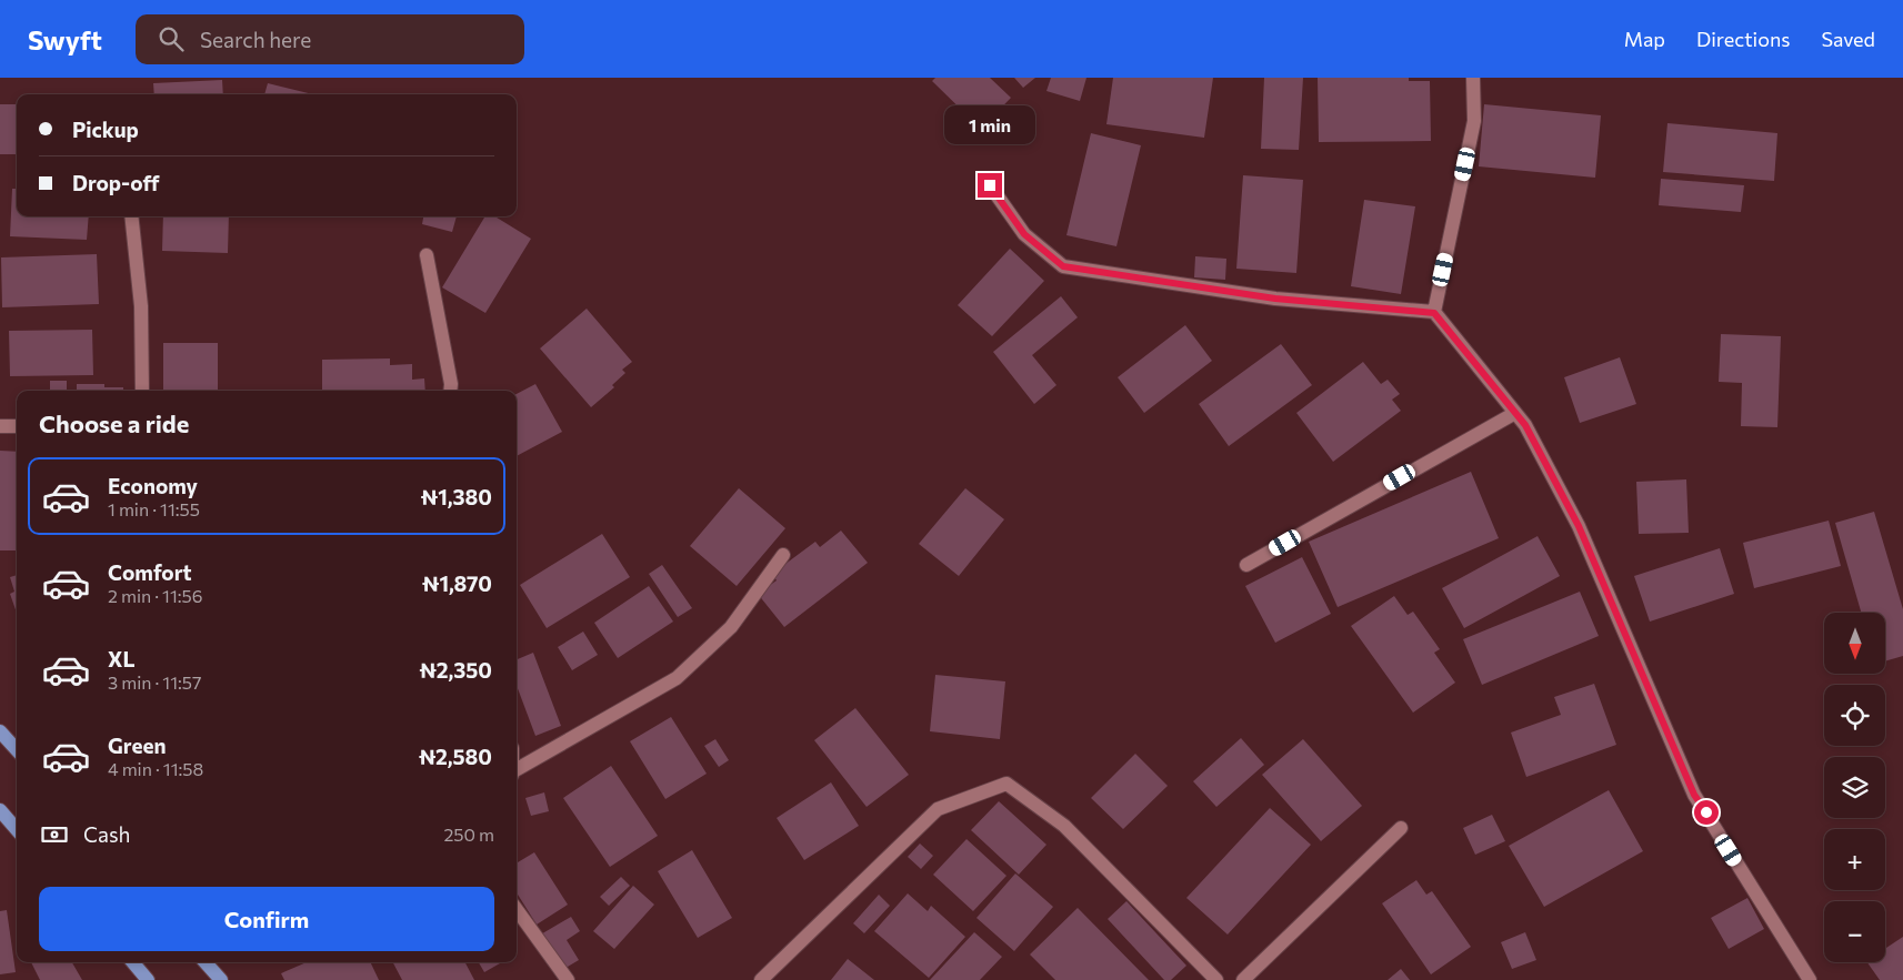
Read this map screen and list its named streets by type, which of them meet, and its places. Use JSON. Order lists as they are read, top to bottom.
{
  "north": "bottom",
  "page": {
    "header": "Swyft",
    "search": "Search here",
    "nav": ["Map", "Directions", "Saved"],
    "banner": ["Pickup", "Drop-off"],
    "bubble": "1 min",
    "heading": "Choose a ride",
    "list": [
      {
        "name": "Economy",
        "note": "1 min · 11:55",
        "value": "₦1,380"
      },
      {
        "name": "Comfort",
        "note": "2 min · 11:56",
        "value": "₦1,870"
      },
      {
        "name": "XL",
        "note": "3 min · 11:57",
        "value": "₦2,350"
      },
      {
        "name": "Green",
        "note": "4 min · 11:58",
        "value": "₦2,580"
      }
    ],
    "map_buttons": ["+", "−"],
    "pay": ["Cash", "250 m"],
    "buttons": "Confirm"
  }
}
